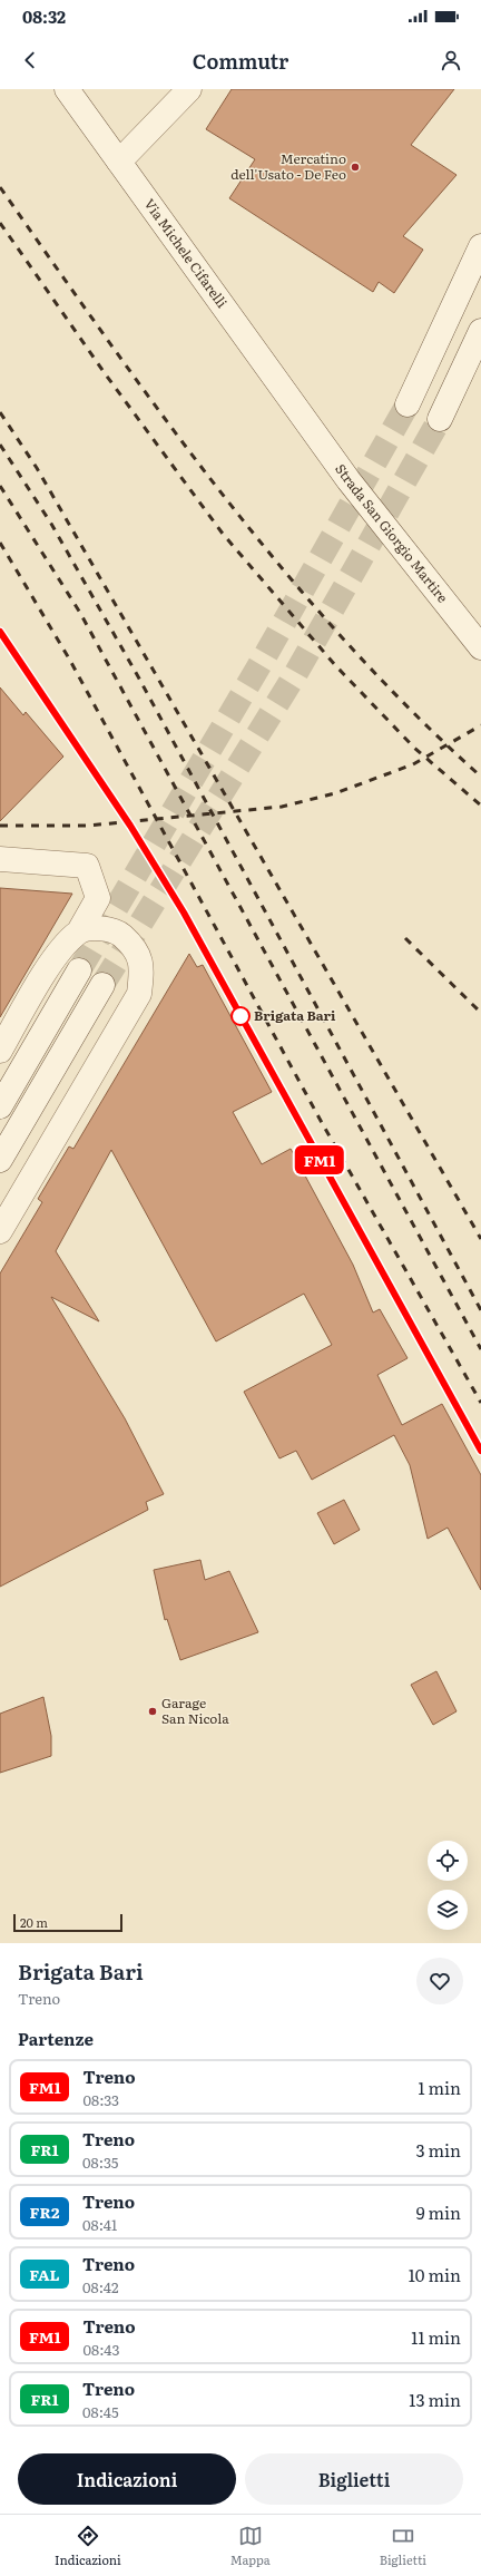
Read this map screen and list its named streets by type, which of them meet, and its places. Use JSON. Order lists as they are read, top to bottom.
{
  "streets": {
    "main road": ["Via Michele Cifarelli", "Strada San Giorgio Martire"]
  },
  "crossings": [
    ["Via Michele Cifarelli", "Strada San Giorgio Martire"]
  ],
  "places": ["Mercatino dell'Usato - De Feo", "Brigata Bari", "Garage San Nicola"],
  "scale_bar": "20 m",
  "page": {
    "status": "08:32",
    "header": "Commutr",
    "on_map": "FM1",
    "scale": "20 m",
    "heading": [
      ["Brigata Bari", "Treno"],
      "Partenze"
    ],
    "list": [
      {
        "mark": "FM1",
        "name": "Treno",
        "note": "08:33",
        "value": "1 min"
      },
      {
        "mark": "FR1",
        "name": "Treno",
        "note": "08:35",
        "value": "3 min"
      },
      {
        "mark": "FR2",
        "name": "Treno",
        "note": "08:41",
        "value": "9 min"
      },
      {
        "mark": "FAL",
        "name": "Treno",
        "note": "08:42",
        "value": "10 min"
      },
      {
        "mark": "FM1",
        "name": "Treno",
        "note": "08:43",
        "value": "11 min"
      },
      {
        "mark": "FR1",
        "name": "Treno",
        "note": "08:45",
        "value": "13 min"
      }
    ],
    "buttons": ["Indicazioni", "Biglietti"],
    "tabs": ["Indicazioni", "Mappa", "Biglietti"]
  }
}
